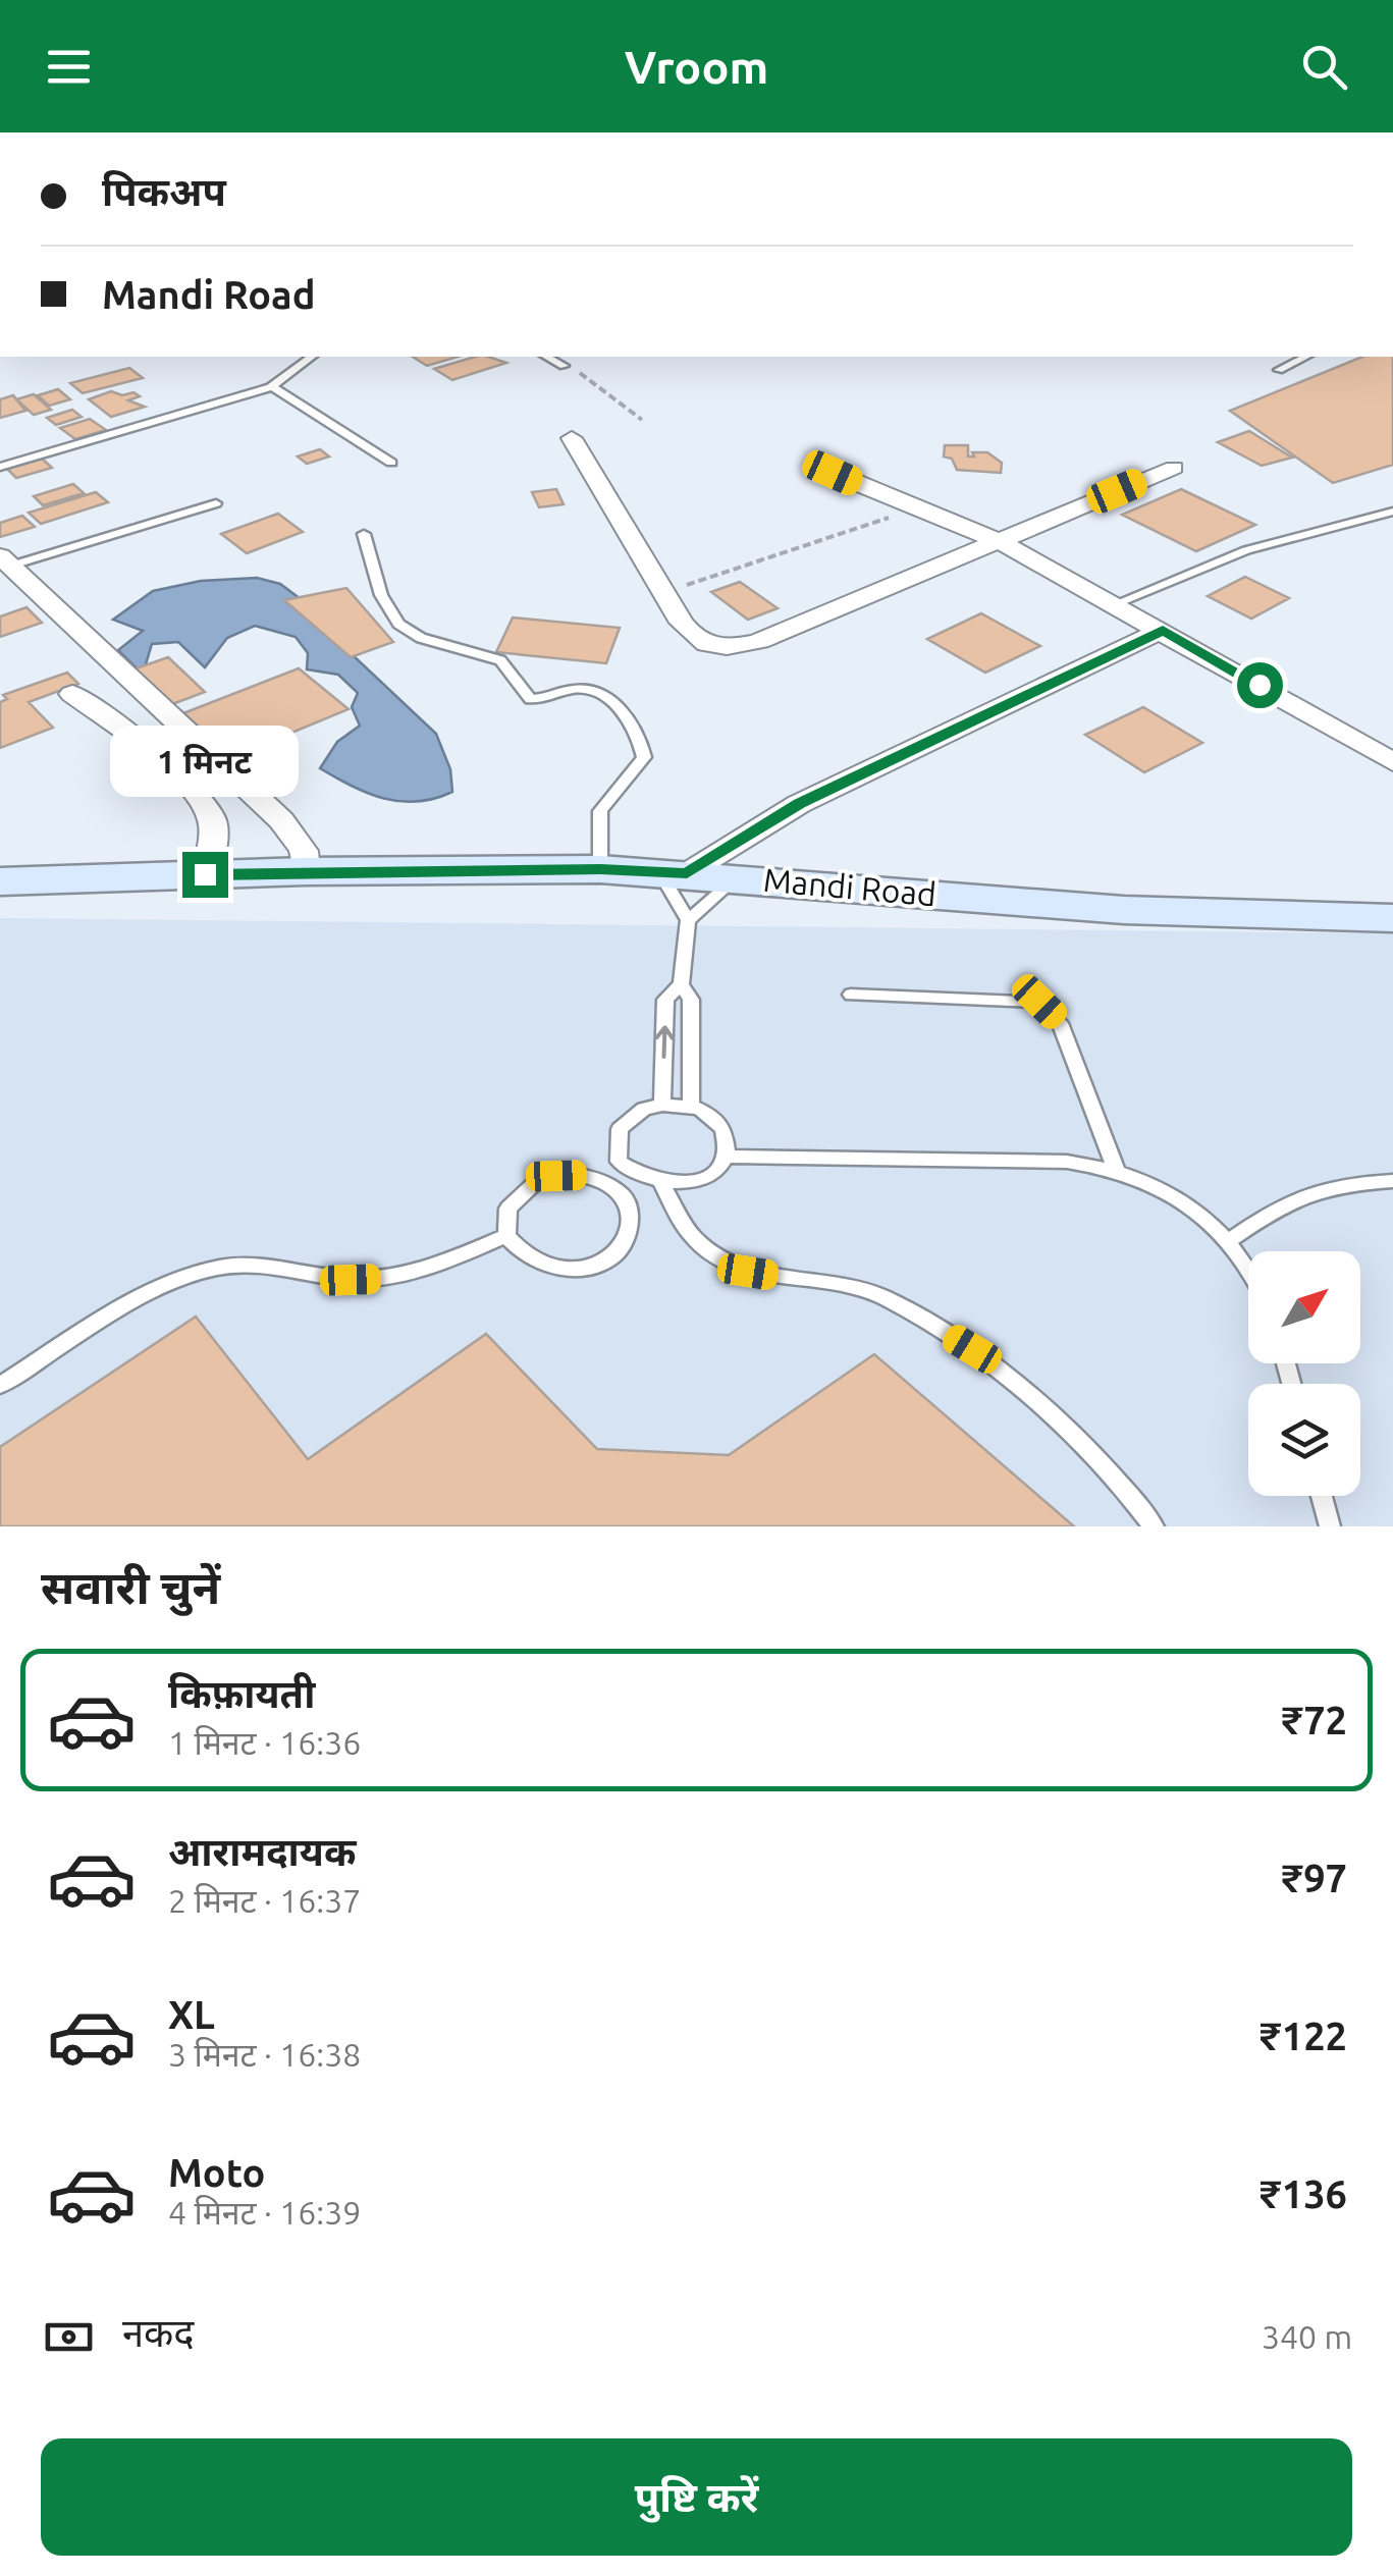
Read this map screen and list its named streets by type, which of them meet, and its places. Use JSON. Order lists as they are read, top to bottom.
{
  "streets": {
    "street": ["Mandi Road"]
  },
  "north": "top right",
  "page": {
    "header": "Vroom",
    "banner": ["पिकअप", "Mandi Road"],
    "bubble": "1 मिनट",
    "heading": "सवारी चुनें",
    "list": [
      {
        "name": "किफ़ायती",
        "note": "1 मिनट · 16:36",
        "value": "₹72"
      },
      {
        "name": "आरामदायक",
        "note": "2 मिनट · 16:37",
        "value": "₹97"
      },
      {
        "name": "XL",
        "note": "3 मिनट · 16:38",
        "value": "₹122"
      },
      {
        "name": "Moto",
        "note": "4 मिनट · 16:39",
        "value": "₹136"
      }
    ],
    "pay": ["नकद", "340 m"],
    "buttons": "पुष्टि करें"
  }
}
